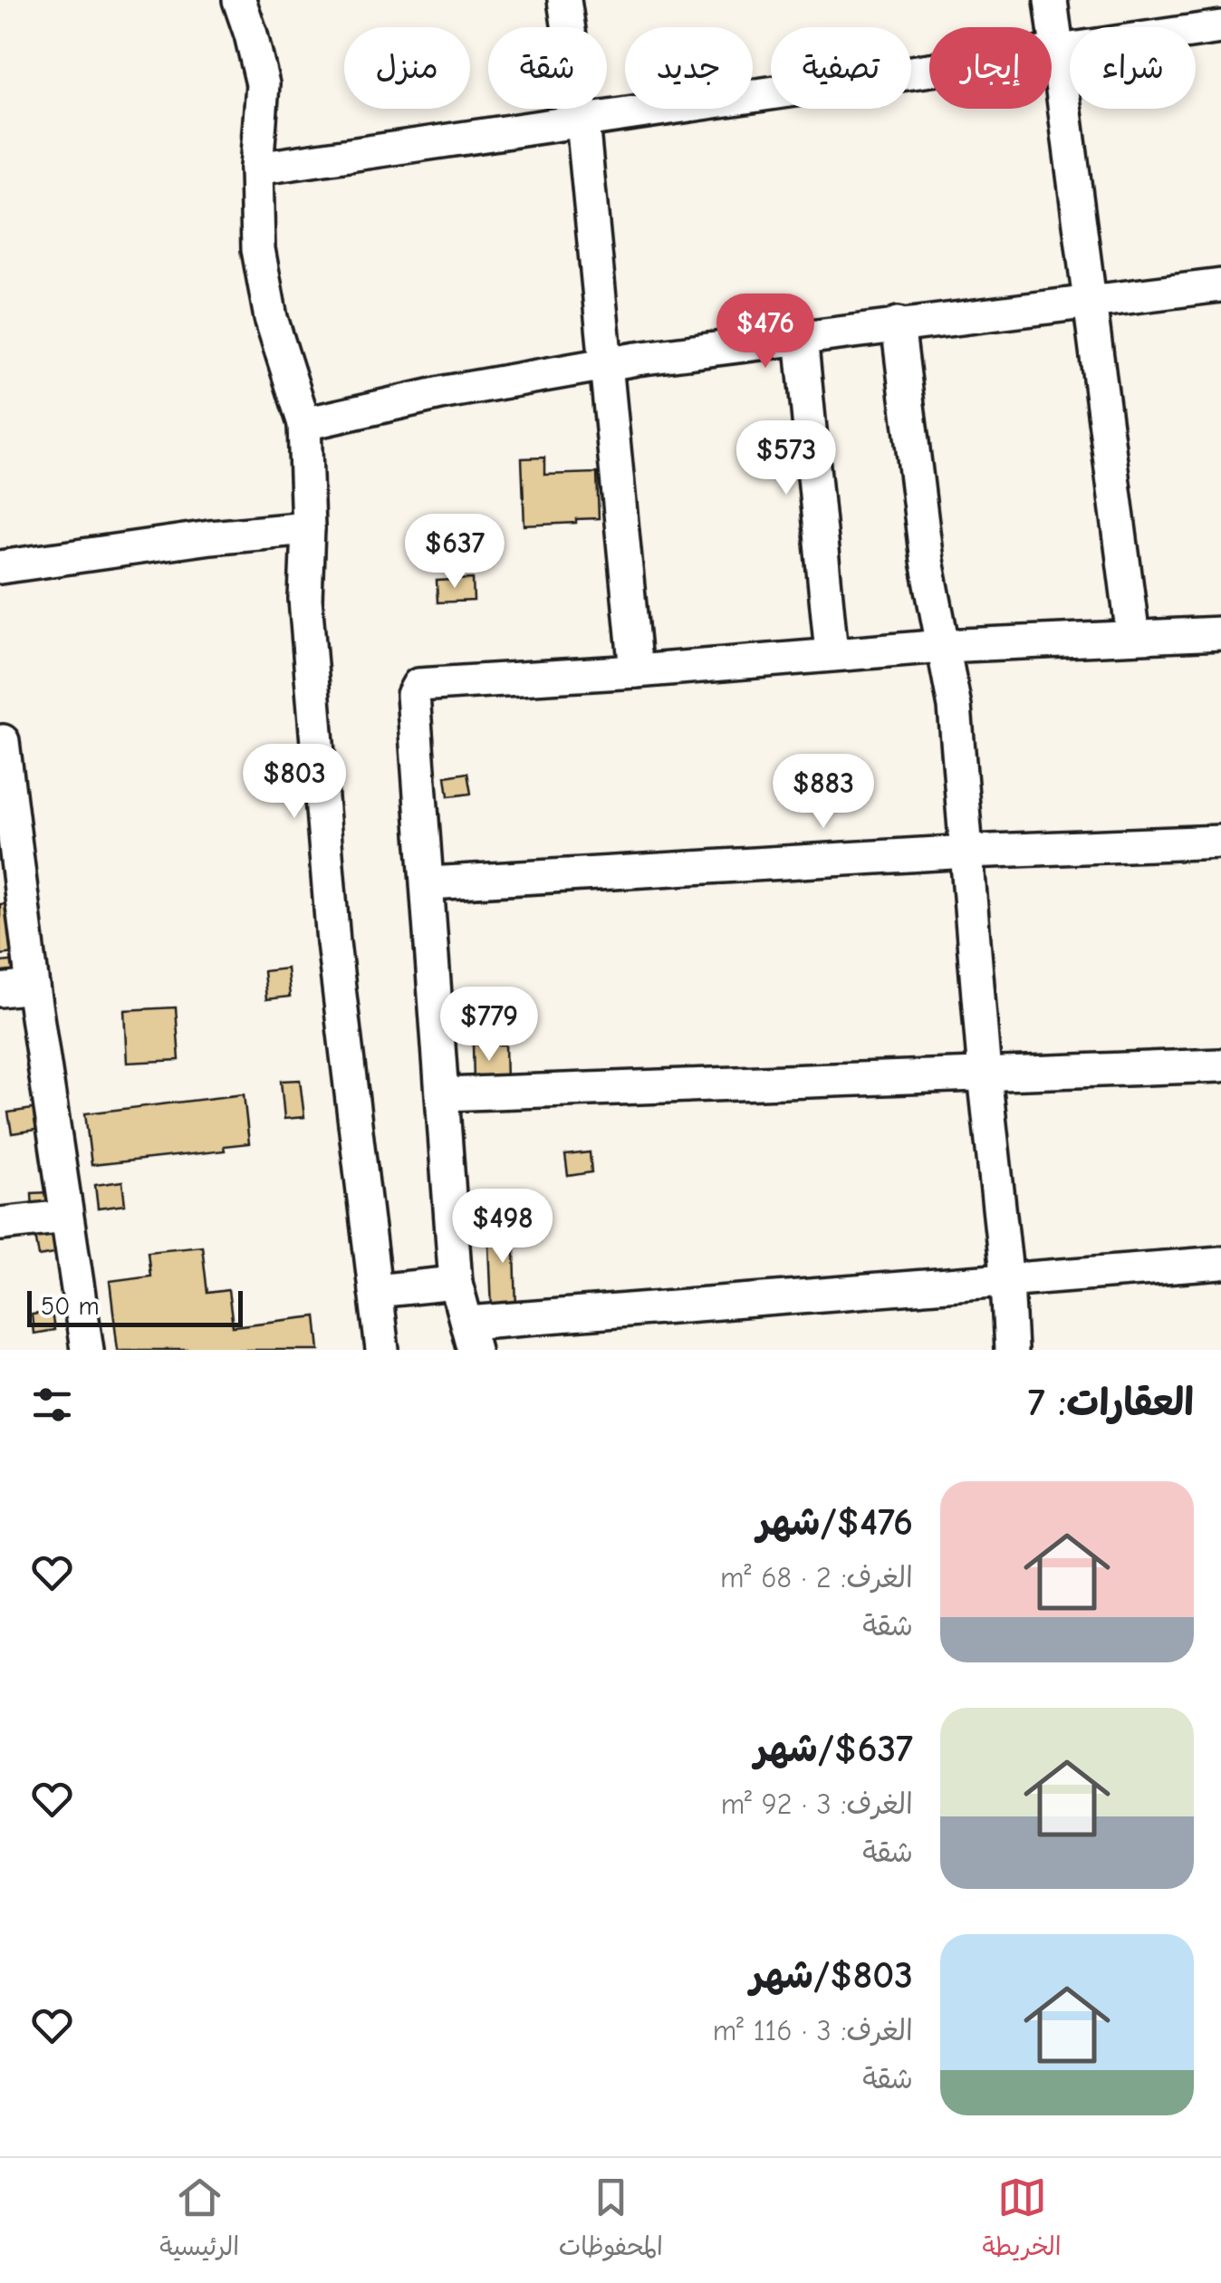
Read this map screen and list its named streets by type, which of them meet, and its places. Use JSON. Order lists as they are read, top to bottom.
{
  "scale_bar": "50 m",
  "page": {
    "chip": [
      "شراء",
      "إيجار",
      "تصفية",
      "جديد",
      "شقة",
      "منزل"
    ],
    "price": [
      "$476",
      "$573",
      "$637",
      "$803",
      "$883",
      "$779",
      "$498"
    ],
    "scale": "50 m",
    "heading": "العقارات: 7",
    "list": [
      {
        "name": "$476/شهر",
        "note": "الغرف: 2 · 68 m² · شقة"
      },
      {
        "name": "$637/شهر",
        "note": "الغرف: 3 · 92 m² · شقة"
      },
      {
        "name": "$803/شهر",
        "note": "الغرف: 3 · 116 m² · شقة"
      }
    ],
    "tabs": ["الخريطة", "المحفوظات", "الرئيسية"]
  }
}
